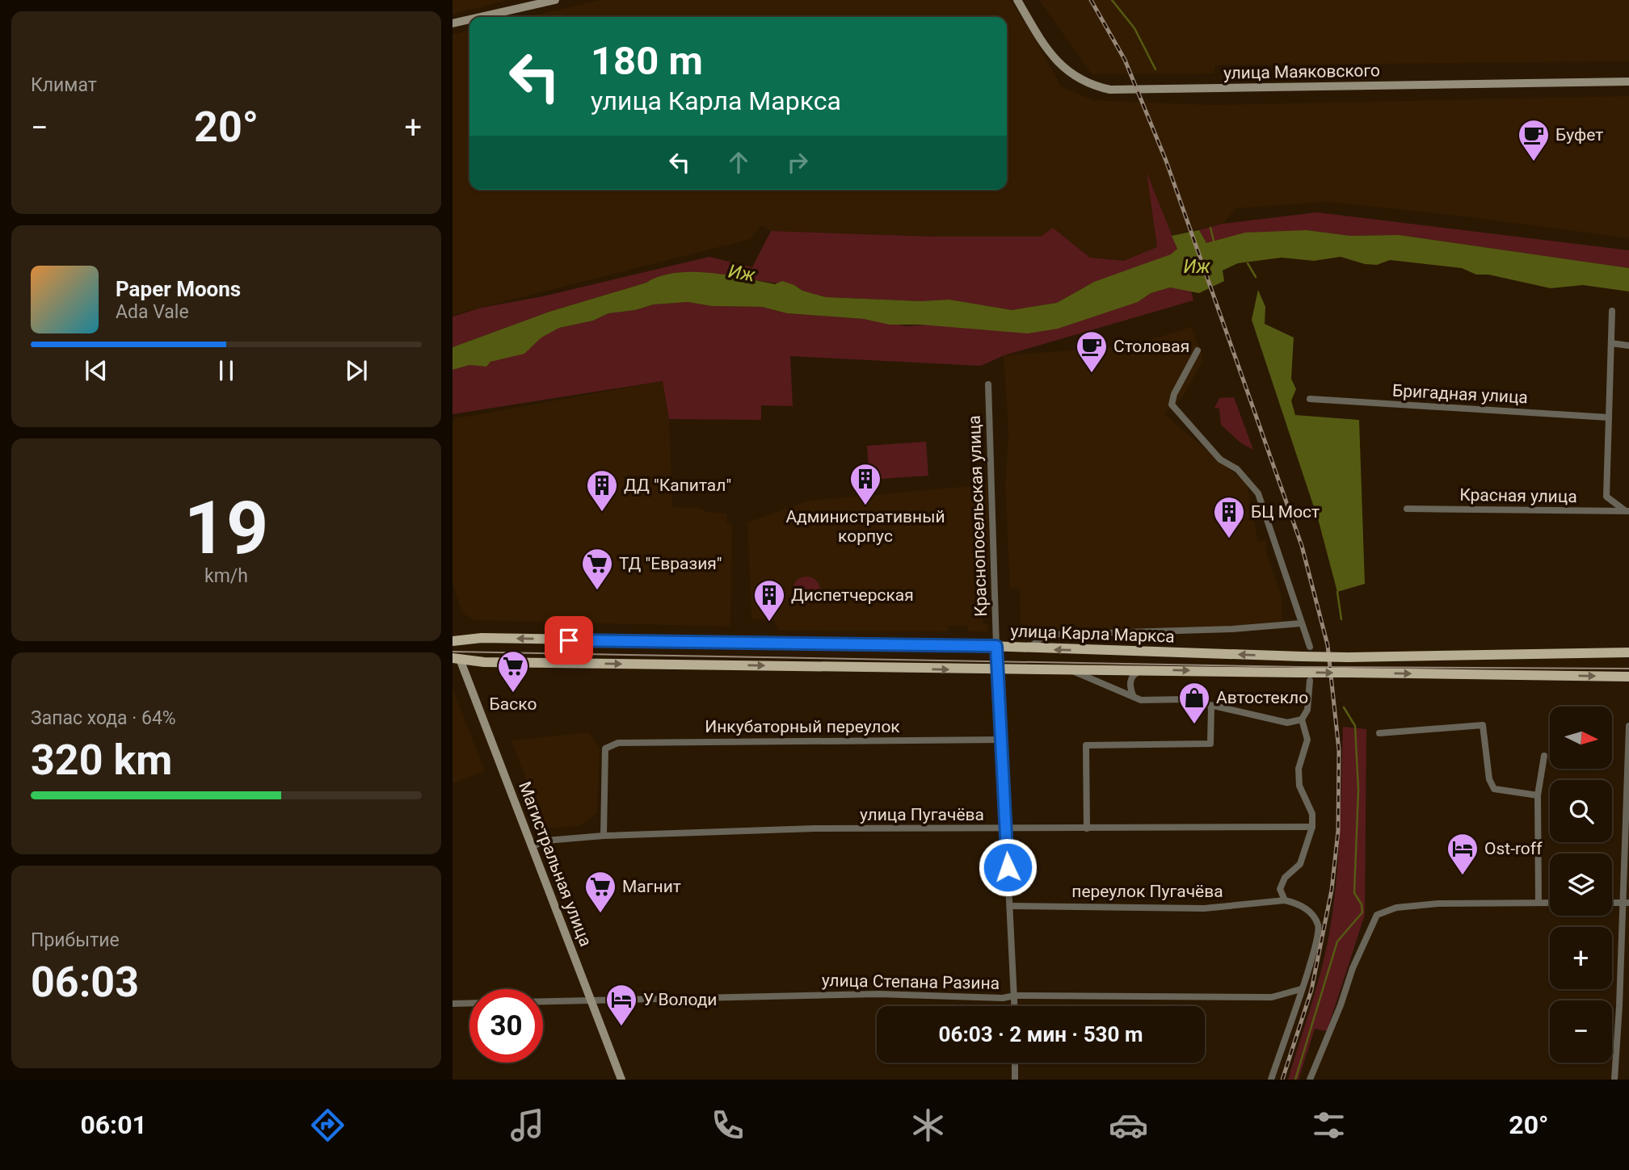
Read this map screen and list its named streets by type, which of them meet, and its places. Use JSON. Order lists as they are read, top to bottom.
{
  "streets": {
    "main road": ["улица Маяковского", "улица Карла Маркса", "Магистральная улица"],
    "street": [
      "Бригадная улица",
      "Красная улица",
      "Краснопосельская улица",
      "Инкубаторный переулок",
      "улица Пугачёва",
      "переулок Пугачёва",
      "улица Степана Разина"
    ]
  },
  "crossings": [
    ["Краснопосельская улица", "улица Карла Маркса"],
    ["улица Карла Маркса", "Магистральная улица"],
    ["Инкубаторный переулок", "улица Пугачёва"],
    ["улица Пугачёва", "Магистральная улица"],
    ["Магистральная улица", "улица Степана Разина"]
  ],
  "water": ["Иж"],
  "places": {
    "cafe": ["Буфет", "Столовая"],
    "building": [
      "Административный корпус",
      "ДД \"Капитал\"",
      "БЦ Мост",
      "Диспетчерская"
    ],
    "supermarket": ["ТД \"Евразия\"", "Баско", "Магнит"],
    "shop": ["Автостекло"],
    "hotel": ["Ost-roff", "У Володи"]
  },
  "north": "right",
  "page": {
    "tile": [
      "Климат",
      ["19", "km/h"],
      ["Запас хода · 64%", "320 km"],
      ["Прибытие", "06:03"]
    ],
    "turn": ["180 m", "улица Карла Маркса"],
    "heat": ["−", "20°", "+"],
    "song": ["Paper Moons", "Ada Vale"],
    "map_buttons": ["+", "−"],
    "limit": "30",
    "trip": "06:03 · 2 мин · 530 m",
    "tabs": ["06:01", "20°"]
  }
}
